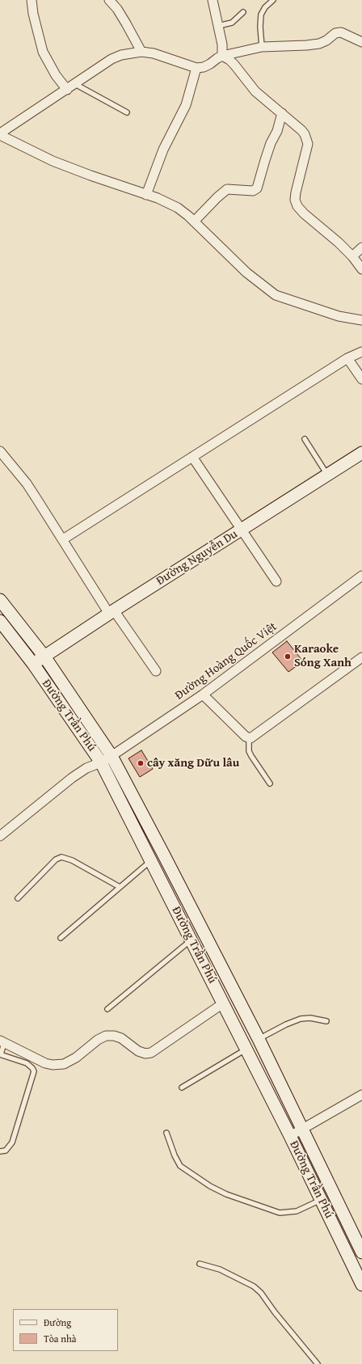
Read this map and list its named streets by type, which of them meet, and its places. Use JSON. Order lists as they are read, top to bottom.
{
  "streets": {
    "main road": ["Đường Nguyễn Du", "Đường Trần Phú"],
    "street": ["Đường Hoàng Quốc Việt"]
  },
  "crossings": [
    ["Đường Nguyễn Du", "Đường Trần Phú"],
    ["Đường Hoàng Quốc Việt", "Đường Trần Phú"]
  ],
  "places": ["Karaoke Sóng Xanh", "cây xăng Dữu lâu"],
  "legend": ["Đường", "Tòa nhà"]
}
